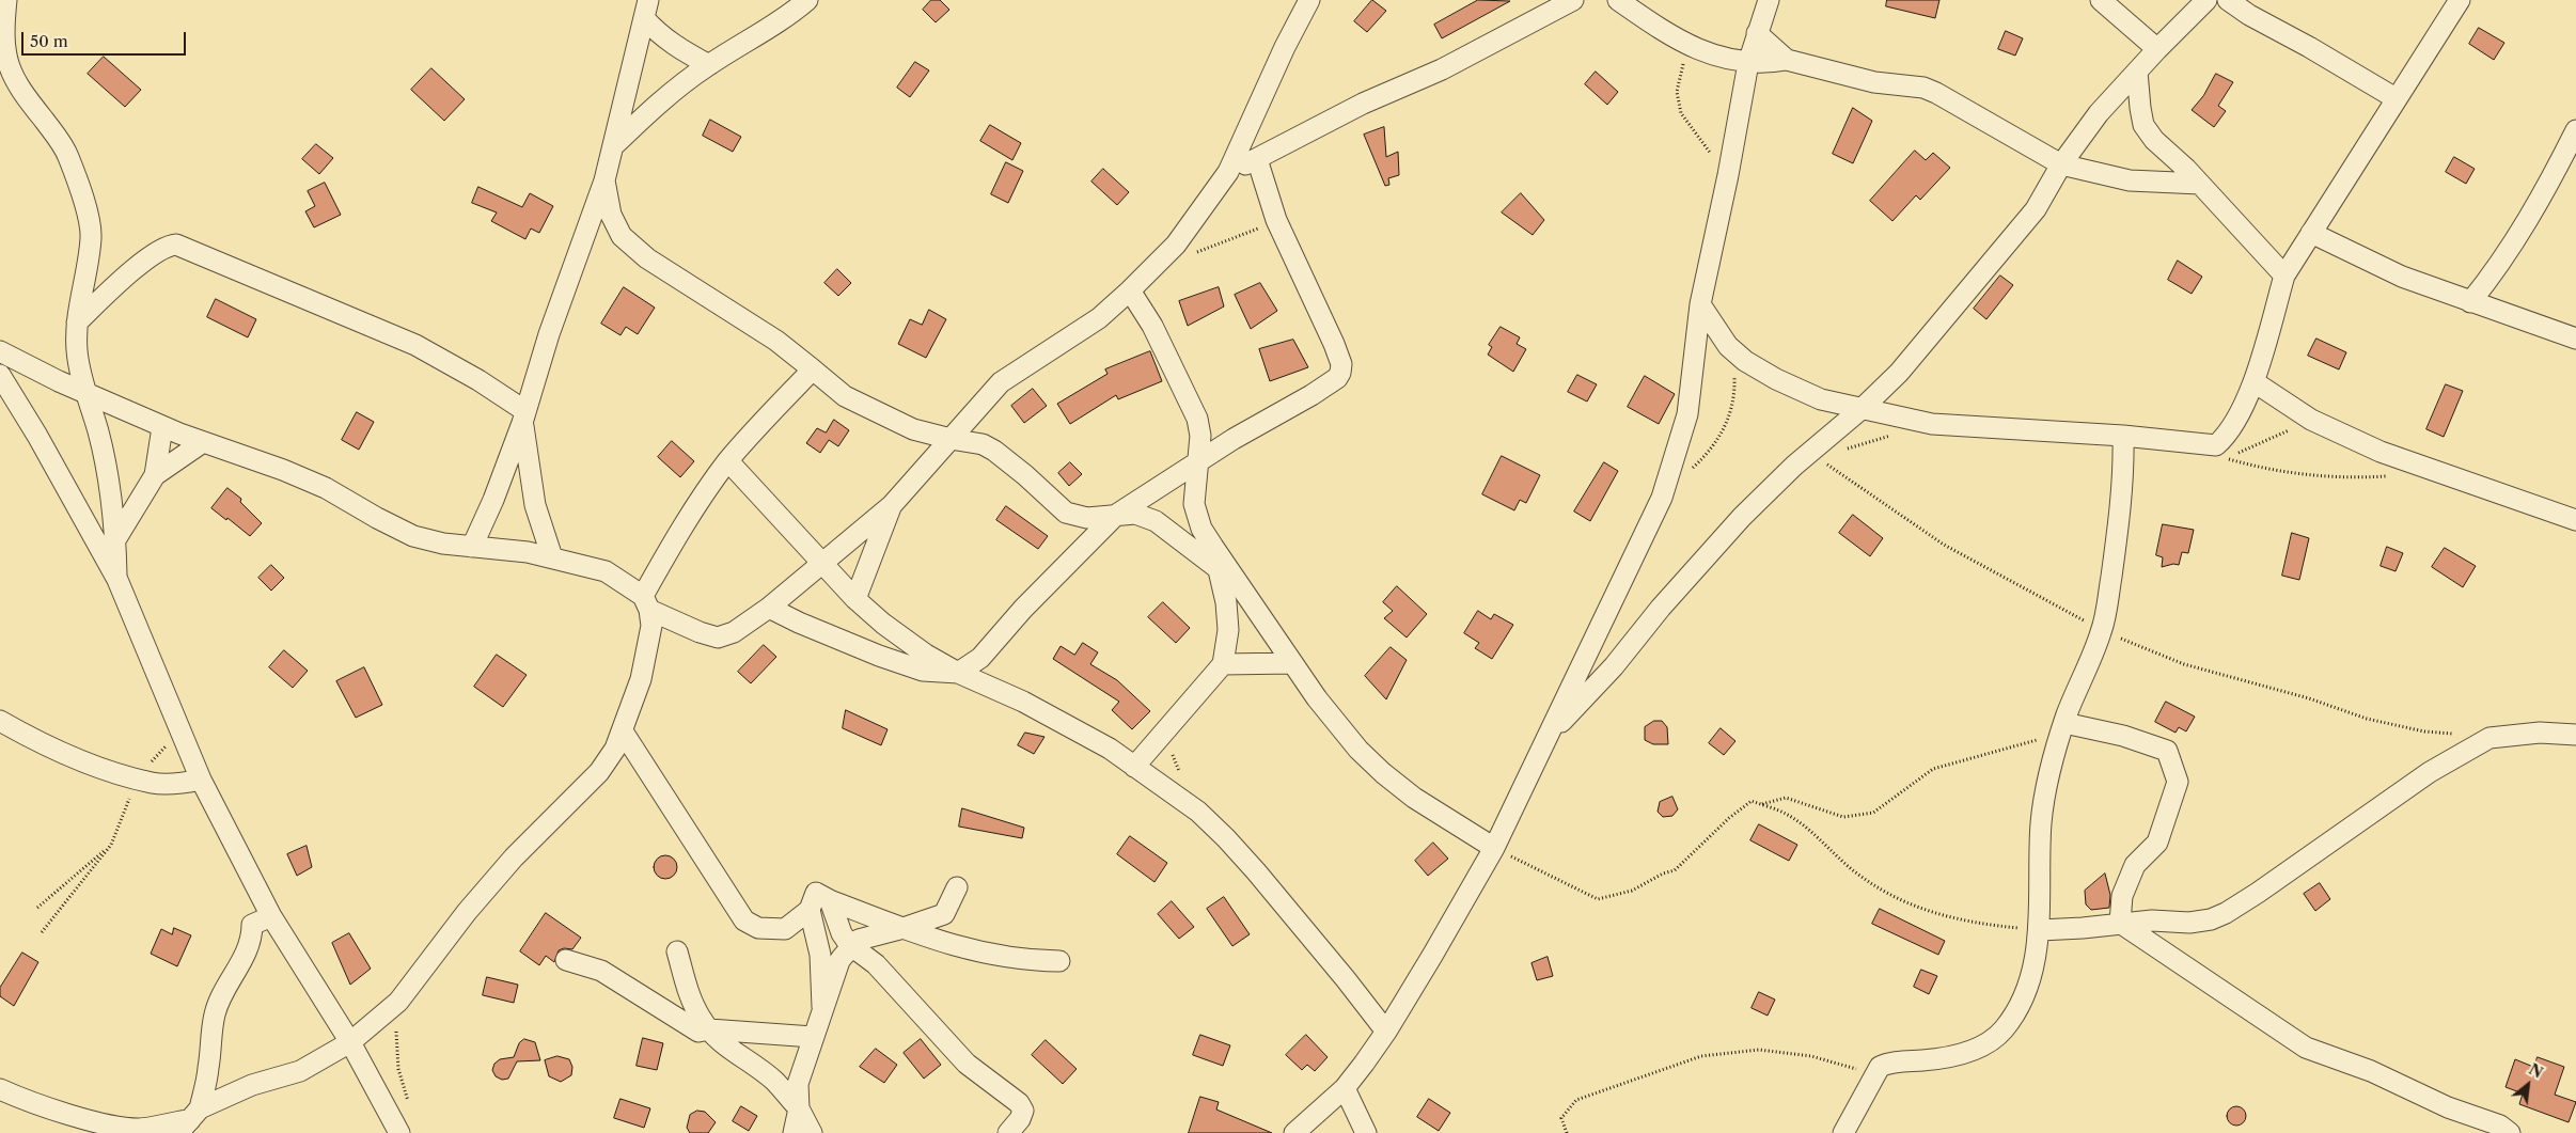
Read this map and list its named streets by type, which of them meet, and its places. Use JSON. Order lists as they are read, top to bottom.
{
  "scale_bar": "50 m",
  "north": "top right"
}
